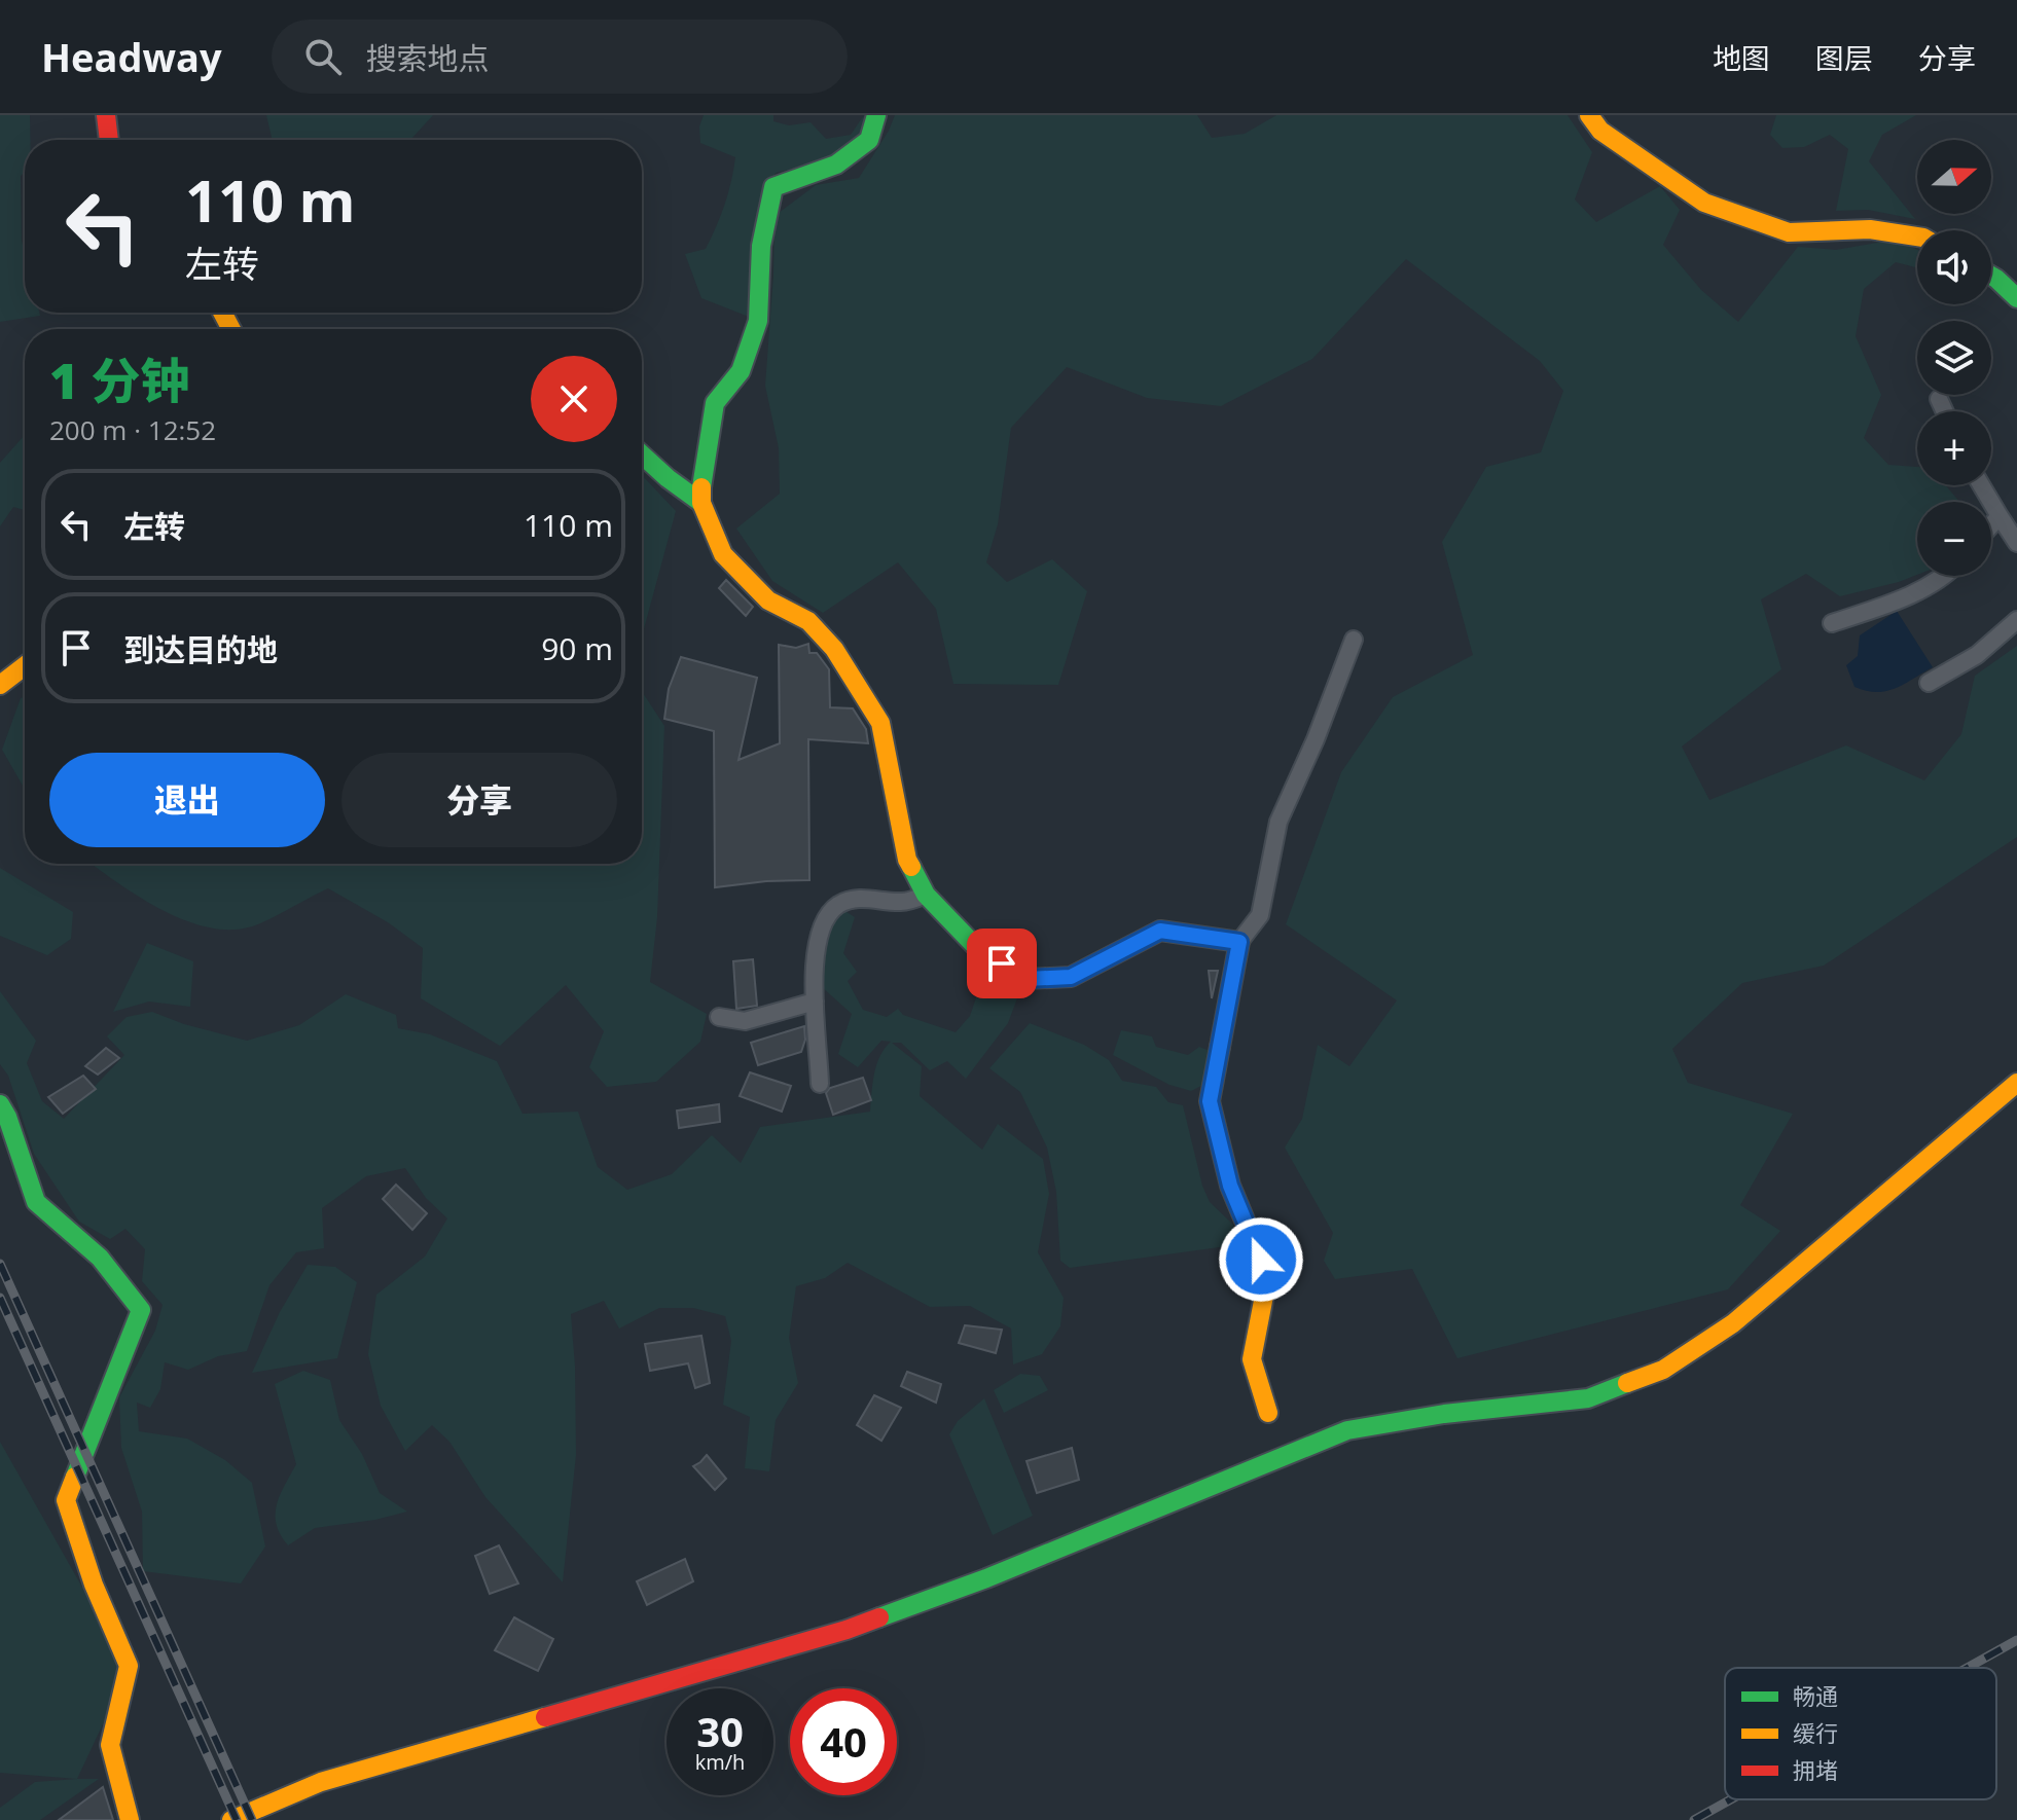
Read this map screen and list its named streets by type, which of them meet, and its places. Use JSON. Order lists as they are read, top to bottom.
{
  "legend": ["畅通", "缓行", "拥堵"],
  "north": "right",
  "page": {
    "header": "Headway",
    "search": "搜索地点",
    "nav": ["地图", "图层", "分享"],
    "map_buttons": ["+", "−"],
    "turn": ["110 m", "左转"],
    "heading": ["1 分钟", "200 m · 12:52"],
    "list": [
      {
        "name": "左转",
        "value": "110 m"
      },
      {
        "name": "到达目的地",
        "value": "90 m"
      }
    ],
    "buttons": ["退出", "分享"],
    "speed": "30 km/h",
    "limit": "40"
  }
}
